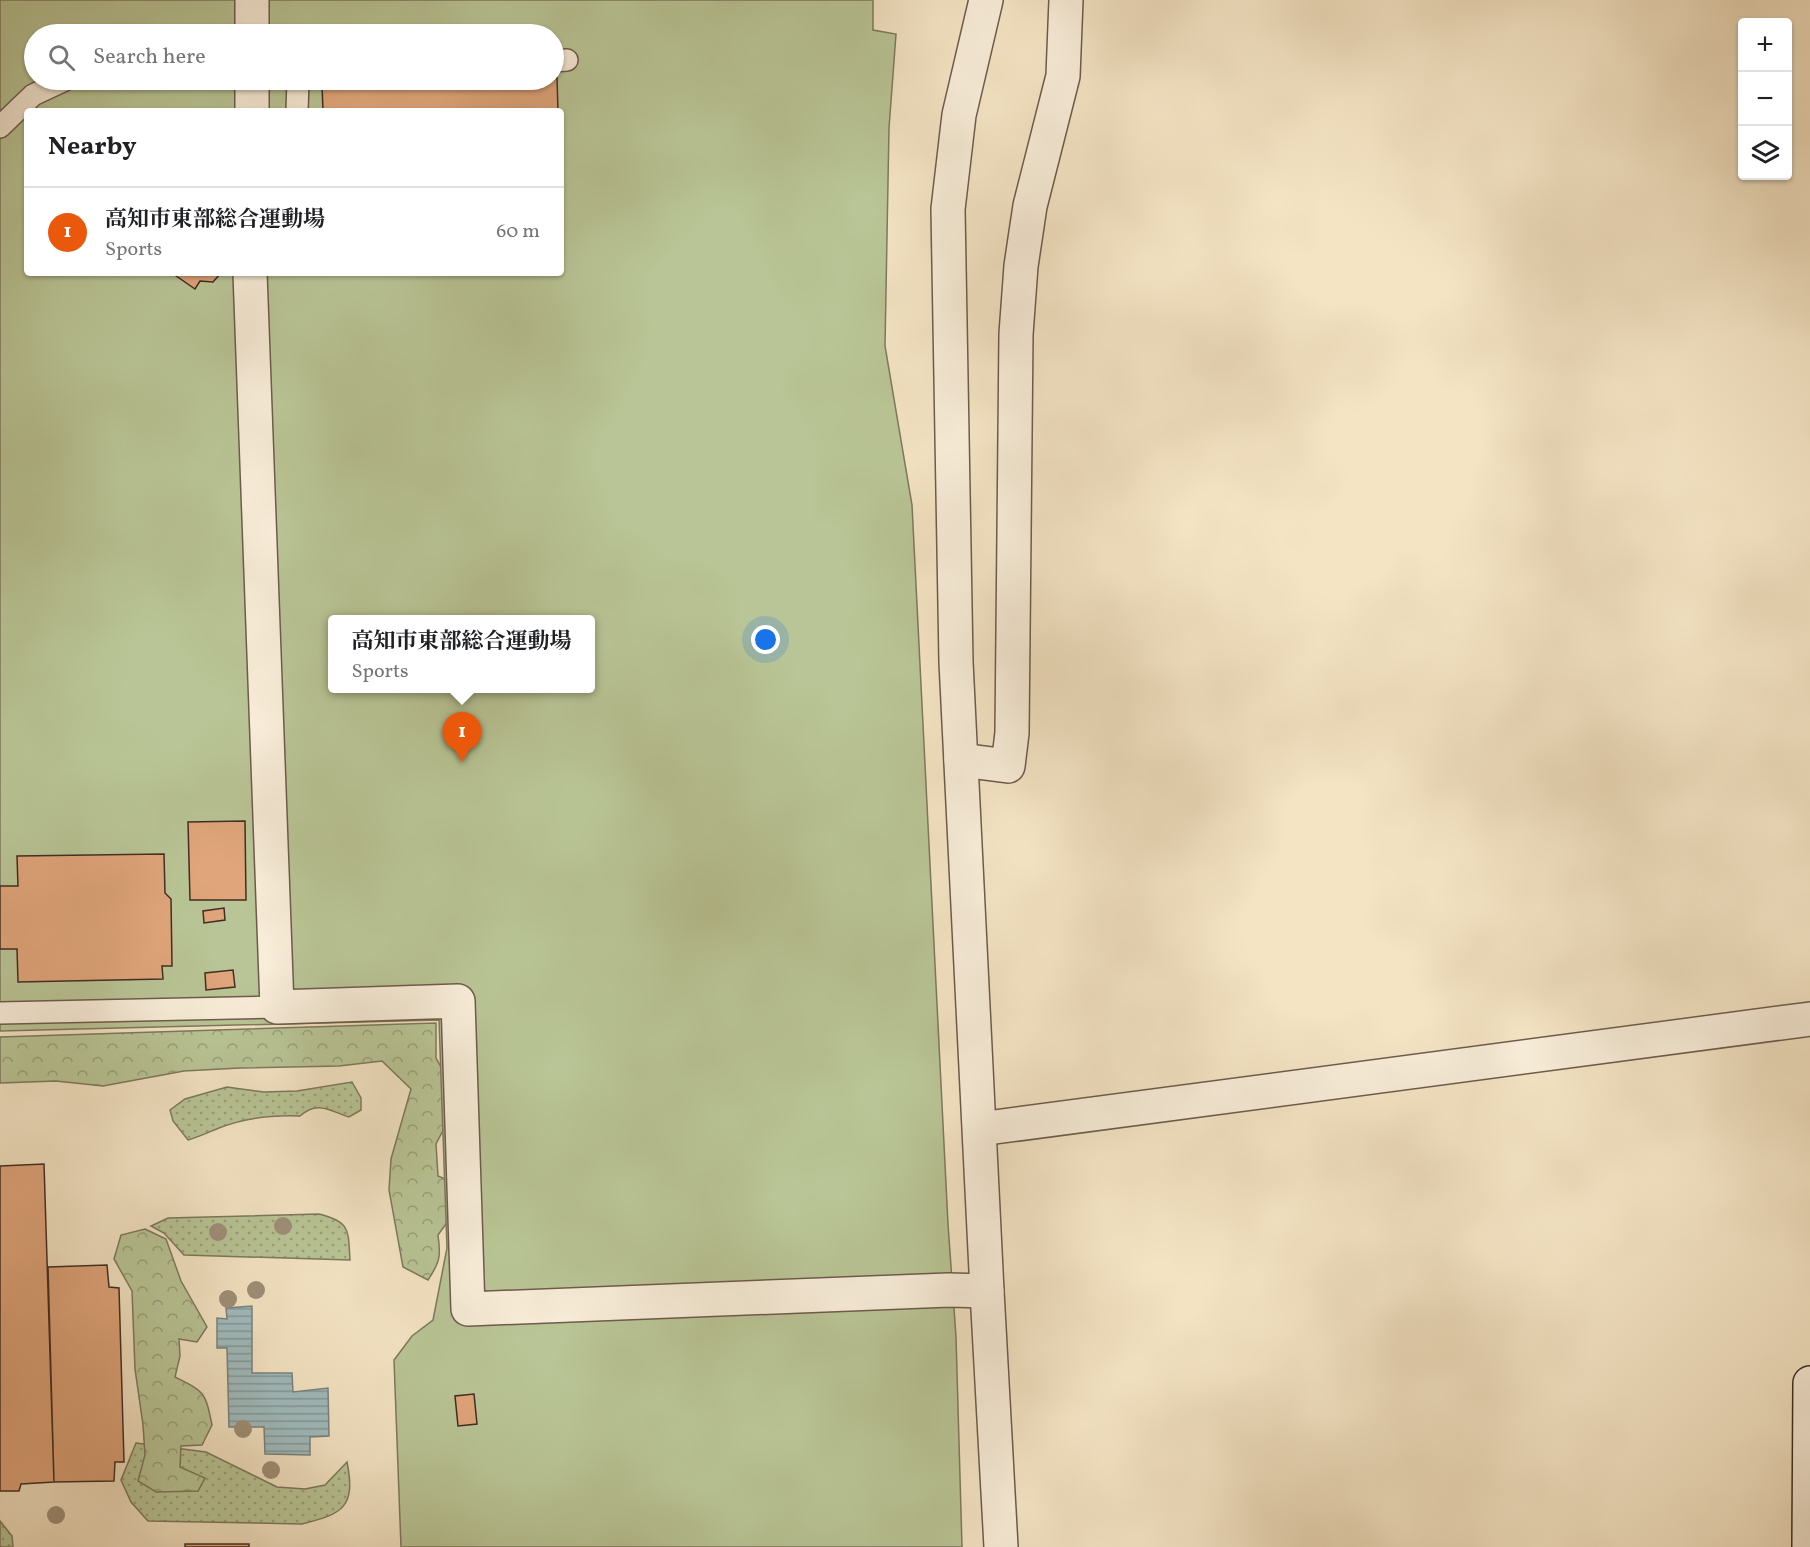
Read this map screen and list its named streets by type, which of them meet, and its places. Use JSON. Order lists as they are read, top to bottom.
{
  "page": {
    "map_buttons": ["+", "−"],
    "search": "Search here",
    "heading": "Nearby",
    "list": [
      {
        "mark": "1",
        "name": "高知市東部総合運動場",
        "note": "Sports",
        "value": "60 m"
      }
    ],
    "popup": ["高知市東部総合運動場", "Sports"],
    "pins": "1"
  }
}
